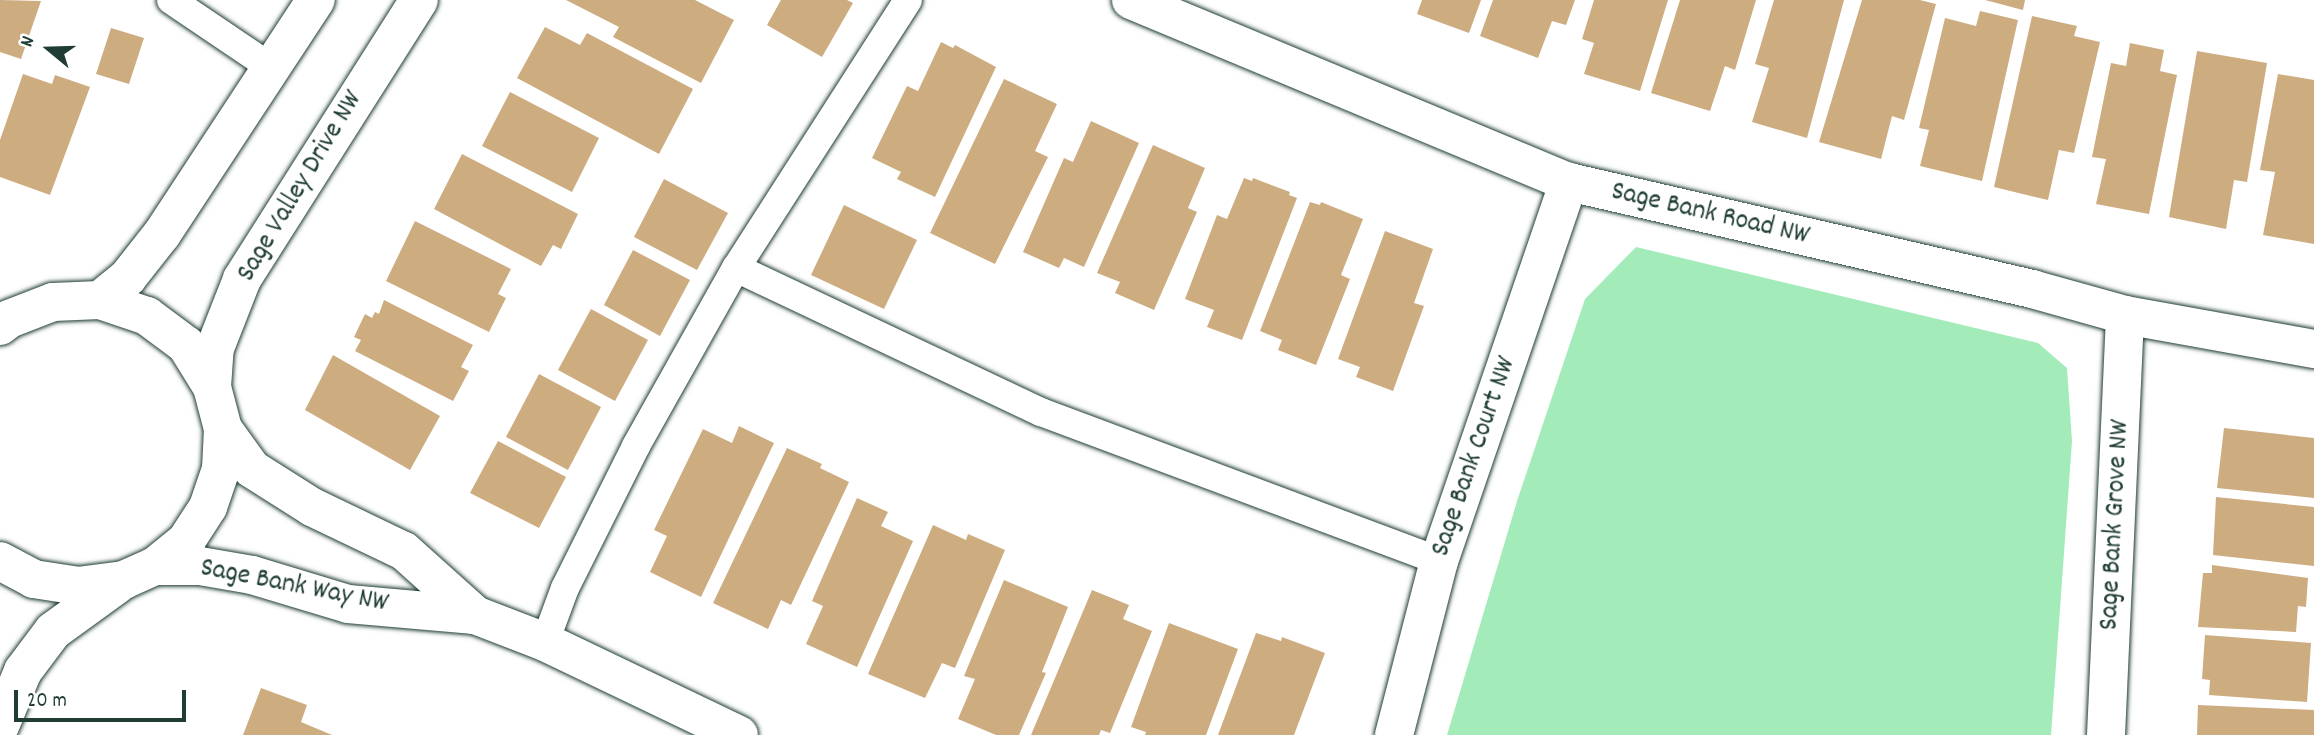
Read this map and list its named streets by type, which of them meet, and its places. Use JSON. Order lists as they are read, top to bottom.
{
  "streets": {
    "street": [
      "Sage Valley Drive NW",
      "Sage Bank Road NW",
      "Sage Bank Court NW",
      "Sage Bank Grove NW",
      "Sage Bank Way NW"
    ]
  },
  "crossings": [
    ["Sage Bank Road NW", "Sage Bank Court NW"],
    ["Sage Bank Road NW", "Sage Bank Grove NW"]
  ],
  "scale_bar": "20 m",
  "north": "left"
}
